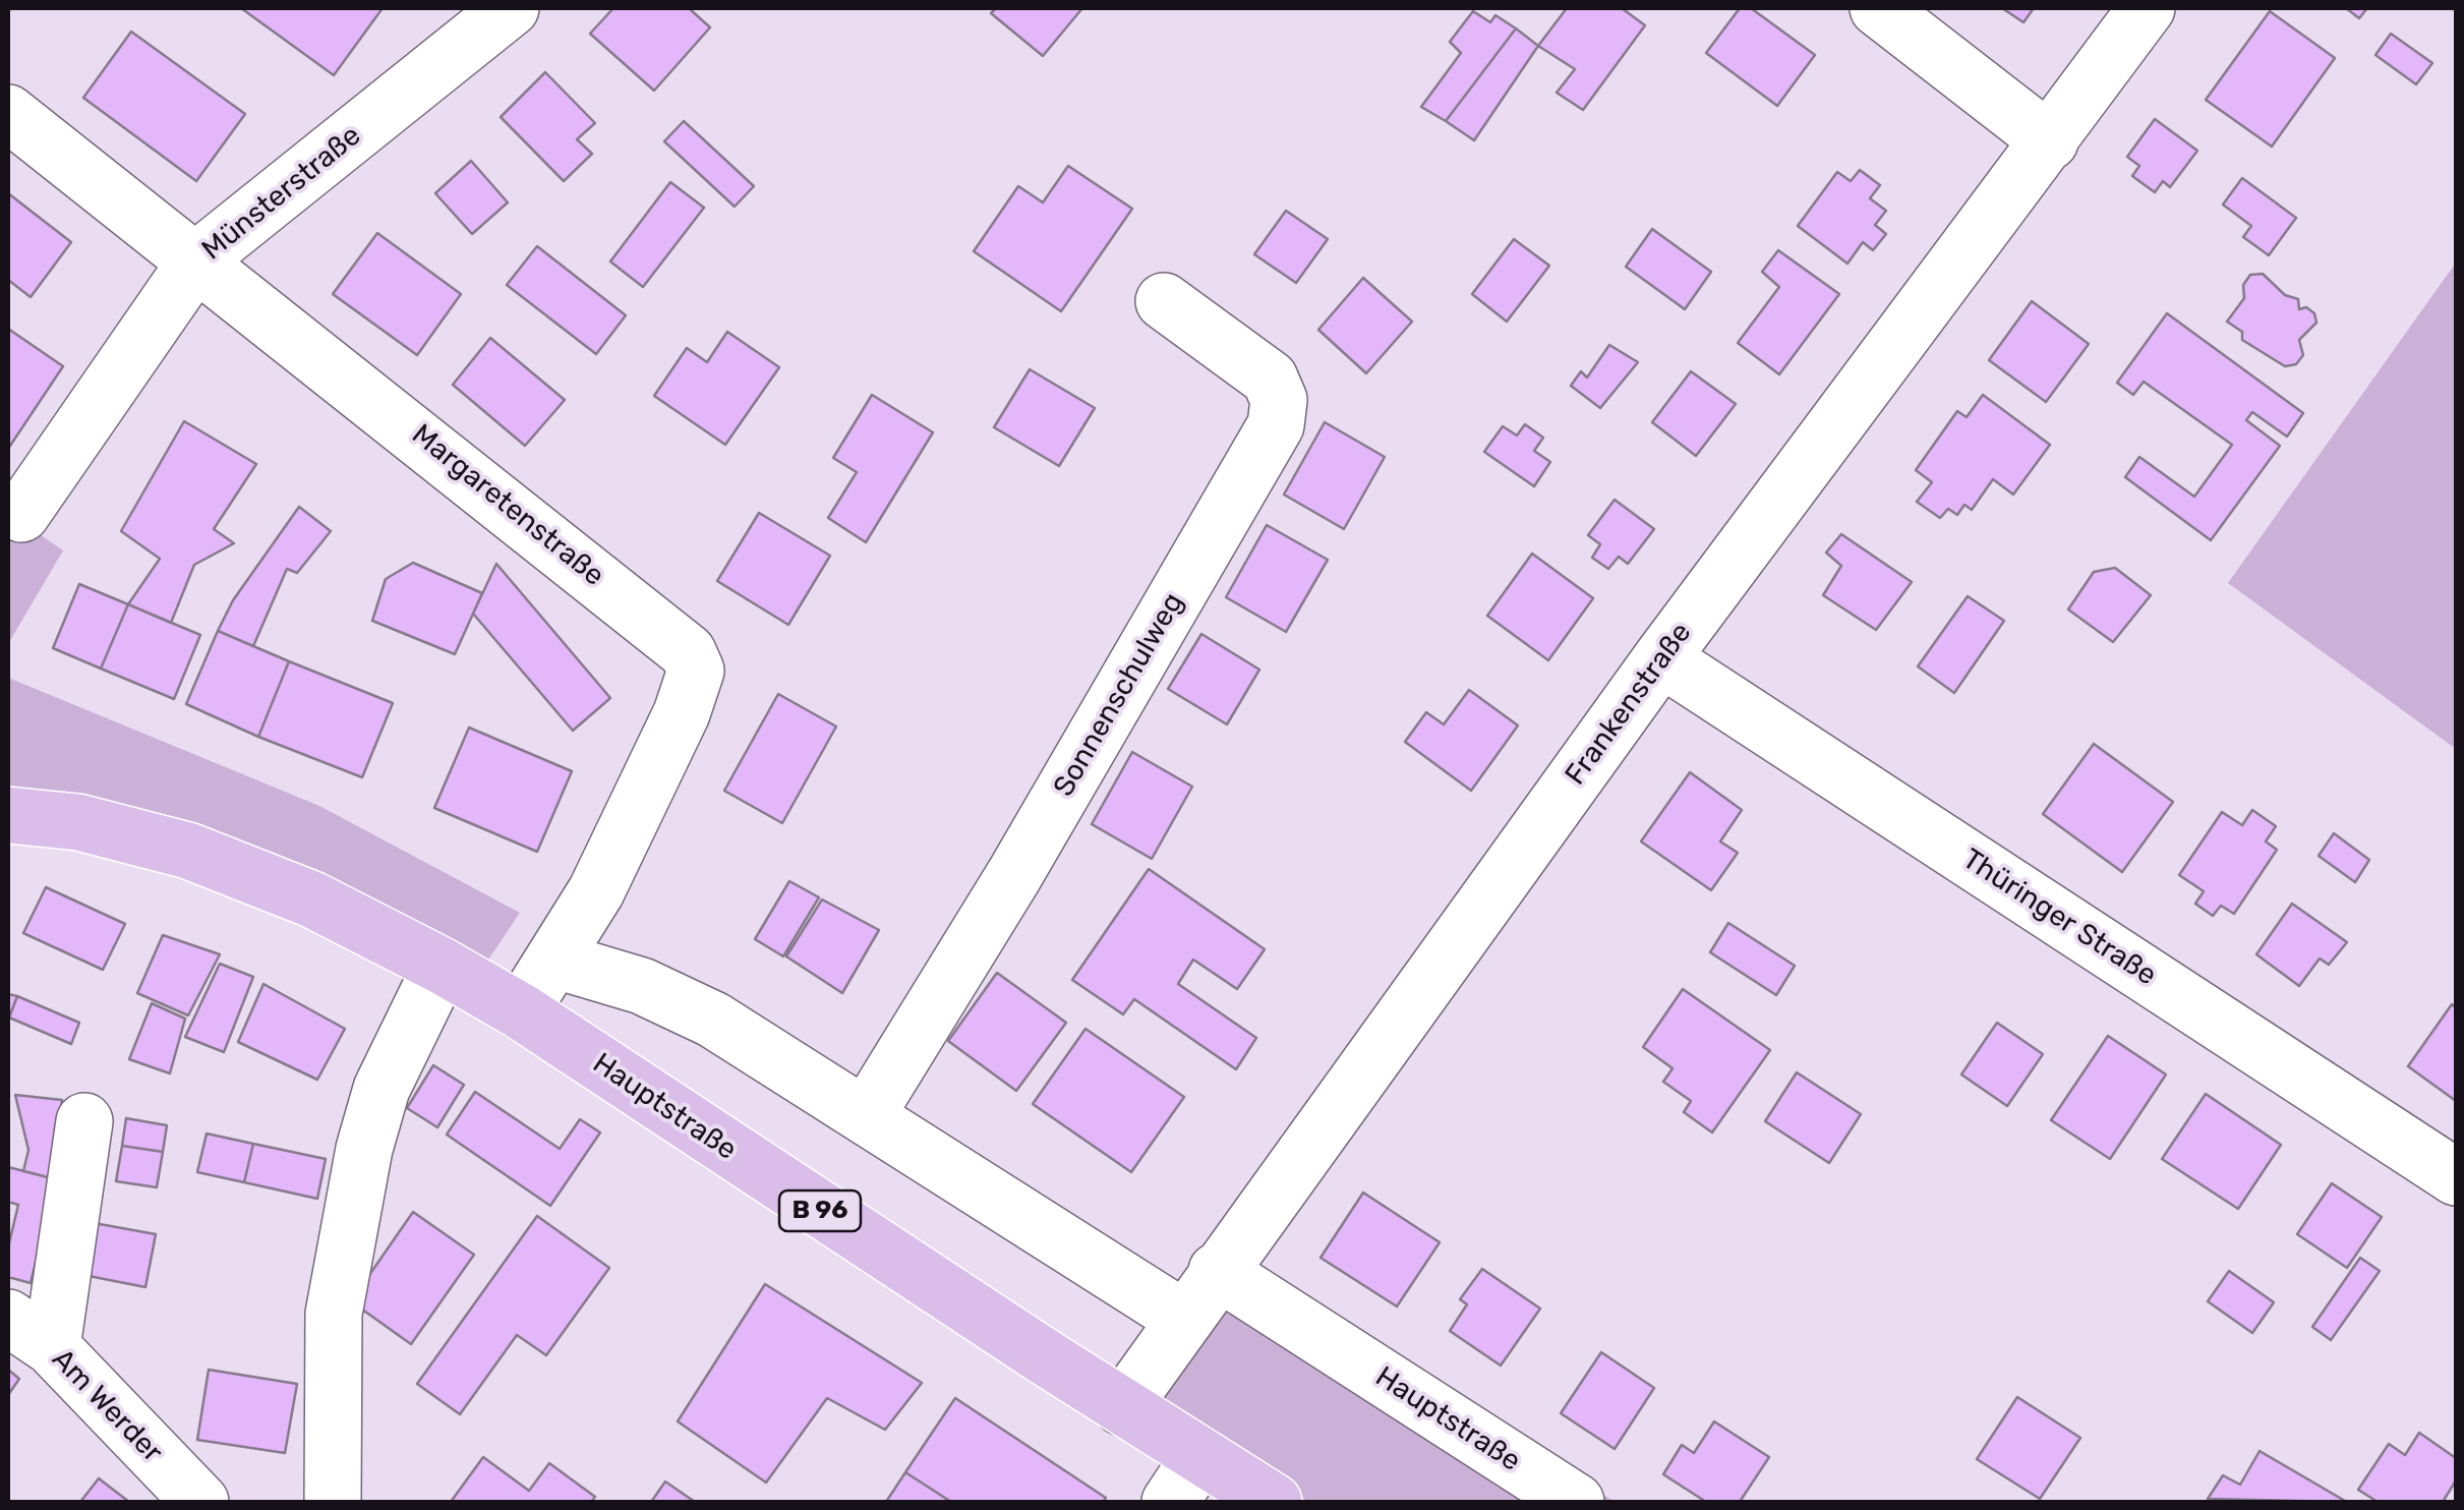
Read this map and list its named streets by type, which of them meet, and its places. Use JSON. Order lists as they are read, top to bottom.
{
  "streets": {
    "main road": ["Hauptstraße", "B 96"],
    "street": [
      "Münsterstraße",
      "Margaretenstraße",
      "Sonnenschulweg",
      "Frankenstraße",
      "Thüringer Straße",
      "Am Werder"
    ]
  },
  "crossings": [
    ["Münsterstraße", "Margaretenstraße"],
    ["Margaretenstraße", "Hauptstraße"],
    ["Frankenstraße", "Thüringer Straße"],
    ["Frankenstraße", "Hauptstraße"]
  ]
}
